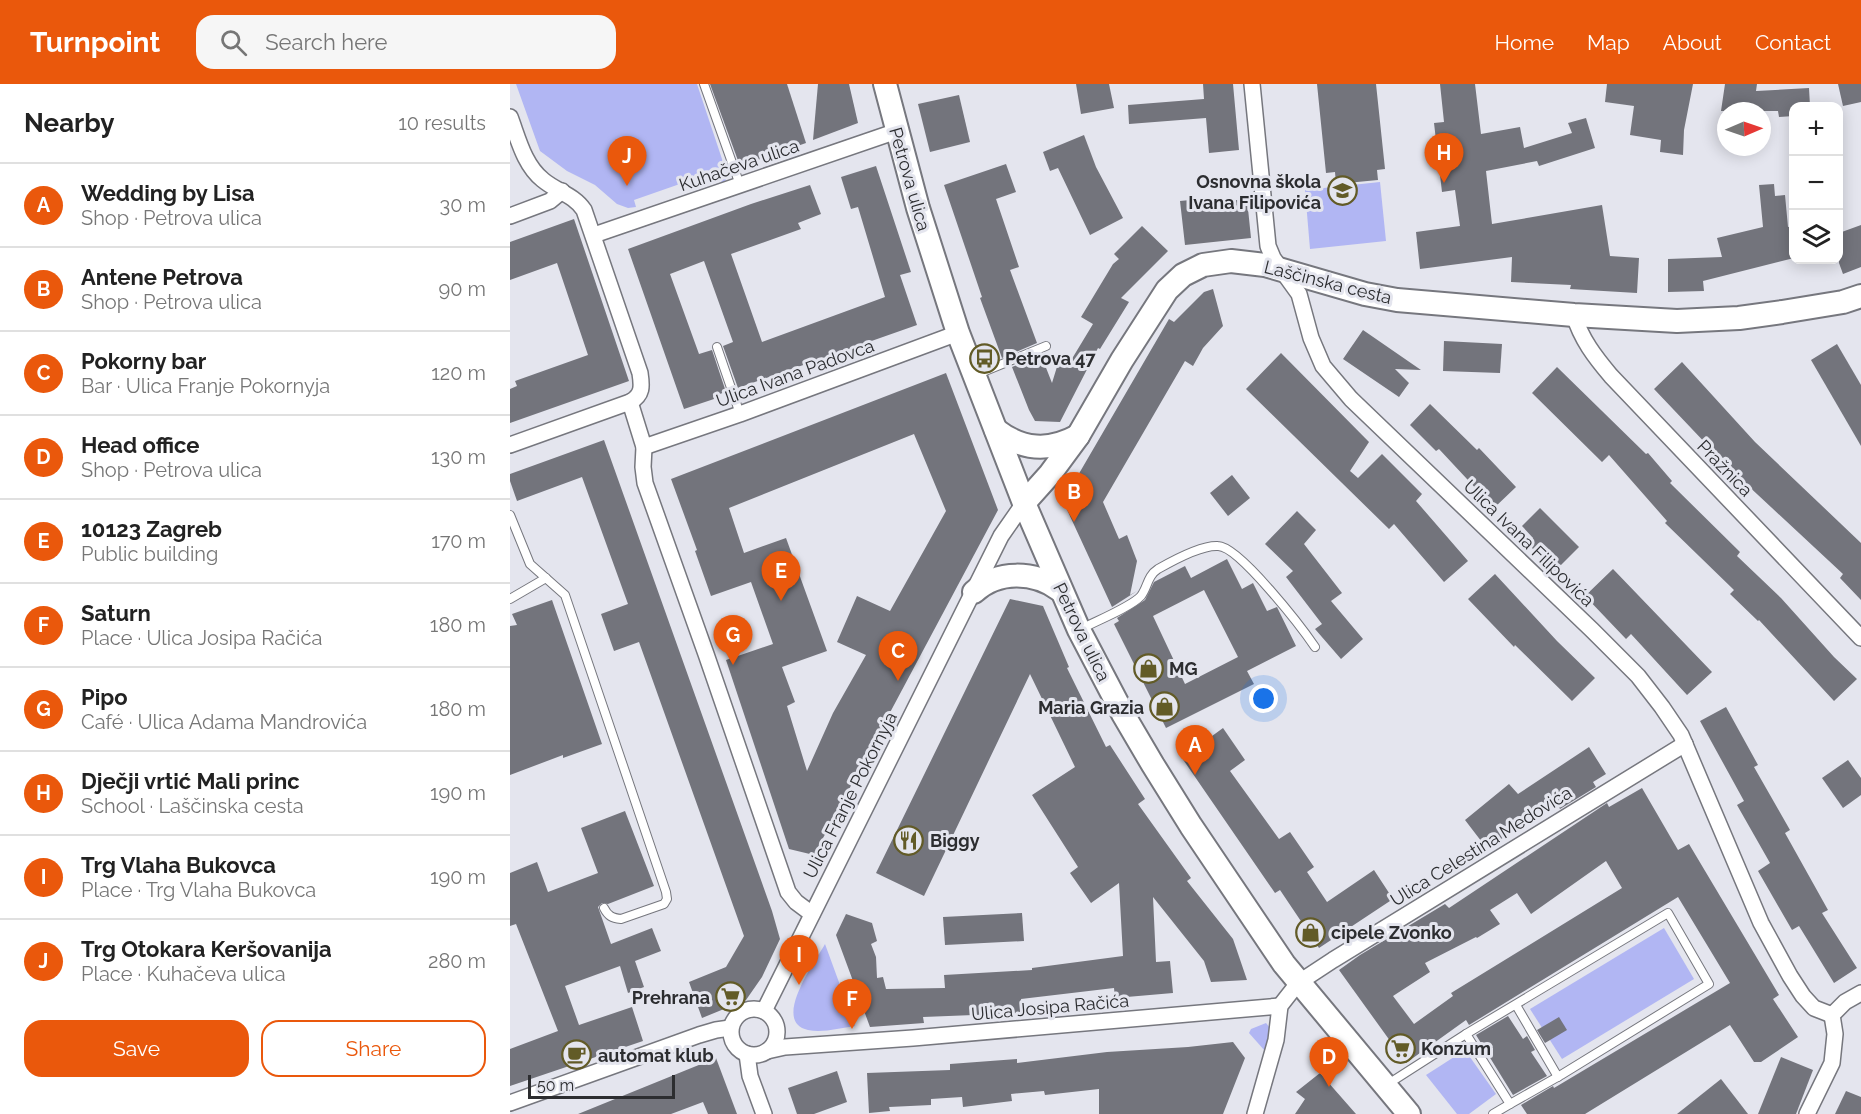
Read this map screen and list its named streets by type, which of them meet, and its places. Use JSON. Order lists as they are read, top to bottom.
{
  "streets": {
    "street": [
      "Kuhačeva ulica",
      "Petrova ulica",
      "Laščinska cesta",
      "Ulica Ivana Padovca",
      "Pražnica",
      "Ulica Ivana Filipovića",
      "Ulica Franje Pokornyja",
      "Ulica Celestina Medovića",
      "Ulica Josipa Račića"
    ]
  },
  "crossings": [
    ["Kuhačeva ulica", "Petrova ulica"],
    ["Petrova ulica", "Laščinska cesta"],
    ["Petrova ulica", "Ulica Ivana Padovca"],
    ["Petrova ulica", "Ulica Franje Pokornyja"],
    ["Petrova ulica", "Ulica Celestina Medovića"],
    ["Laščinska cesta", "Pražnica"],
    ["Laščinska cesta", "Ulica Ivana Filipovića"],
    ["Laščinska cesta", "Ulica Franje Pokornyja"],
    ["Ulica Ivana Filipovića", "Ulica Celestina Medovića"],
    ["Ulica Franje Pokornyja", "Ulica Josipa Račića"],
    ["Ulica Celestina Medovića", "Ulica Josipa Račića"]
  ],
  "places": {
    "school or university": ["Osnovna škola Ivana Filipovića"],
    "bus stop": ["Petrova 47"],
    "shop": ["MG", "Maria Grazia", "cipele Zvonko"],
    "restaurant": ["Biggy"],
    "supermarket": ["Prehrana", "Konzum"],
    "cafe": ["automat klub"]
  },
  "scale_bar": "50 m",
  "north": "right",
  "page": {
    "header": "Turnpoint",
    "search": "Search here",
    "nav": [
      "Home",
      "Map",
      "About",
      "Contact"
    ],
    "heading": ["Nearby", "10 results"],
    "map_buttons": ["+", "−"],
    "pins": [
      "H",
      "J",
      "B",
      "E",
      "G",
      "C",
      "A",
      "I",
      "F",
      "D"
    ],
    "list": [
      {
        "mark": "A",
        "name": "Wedding by Lisa",
        "note": "Shop · Petrova ulica",
        "value": "30 m"
      },
      {
        "mark": "B",
        "name": "Antene Petrova",
        "note": "Shop · Petrova ulica",
        "value": "90 m"
      },
      {
        "mark": "C",
        "name": "Pokorny bar",
        "note": "Bar · Ulica Franje Pokornyja",
        "value": "120 m"
      },
      {
        "mark": "D",
        "name": "Head office",
        "note": "Shop · Petrova ulica",
        "value": "130 m"
      },
      {
        "mark": "E",
        "name": "10123 Zagreb",
        "note": "Public building",
        "value": "170 m"
      },
      {
        "mark": "F",
        "name": "Saturn",
        "note": "Place · Ulica Josipa Račića",
        "value": "180 m"
      },
      {
        "mark": "G",
        "name": "Pipo",
        "note": "Café · Ulica Adama Mandrovića",
        "value": "180 m"
      },
      {
        "mark": "H",
        "name": "Dječji vrtić Mali princ",
        "note": "School · Laščinska cesta",
        "value": "190 m"
      },
      {
        "mark": "I",
        "name": "Trg Vlaha Bukovca",
        "note": "Place · Trg Vlaha Bukovca",
        "value": "190 m"
      },
      {
        "mark": "J",
        "name": "Trg Otokara Keršovanija",
        "note": "Place · Kuhačeva ulica",
        "value": "280 m"
      }
    ],
    "buttons": ["Save", "Share"],
    "scale": "50 m"
  }
}
